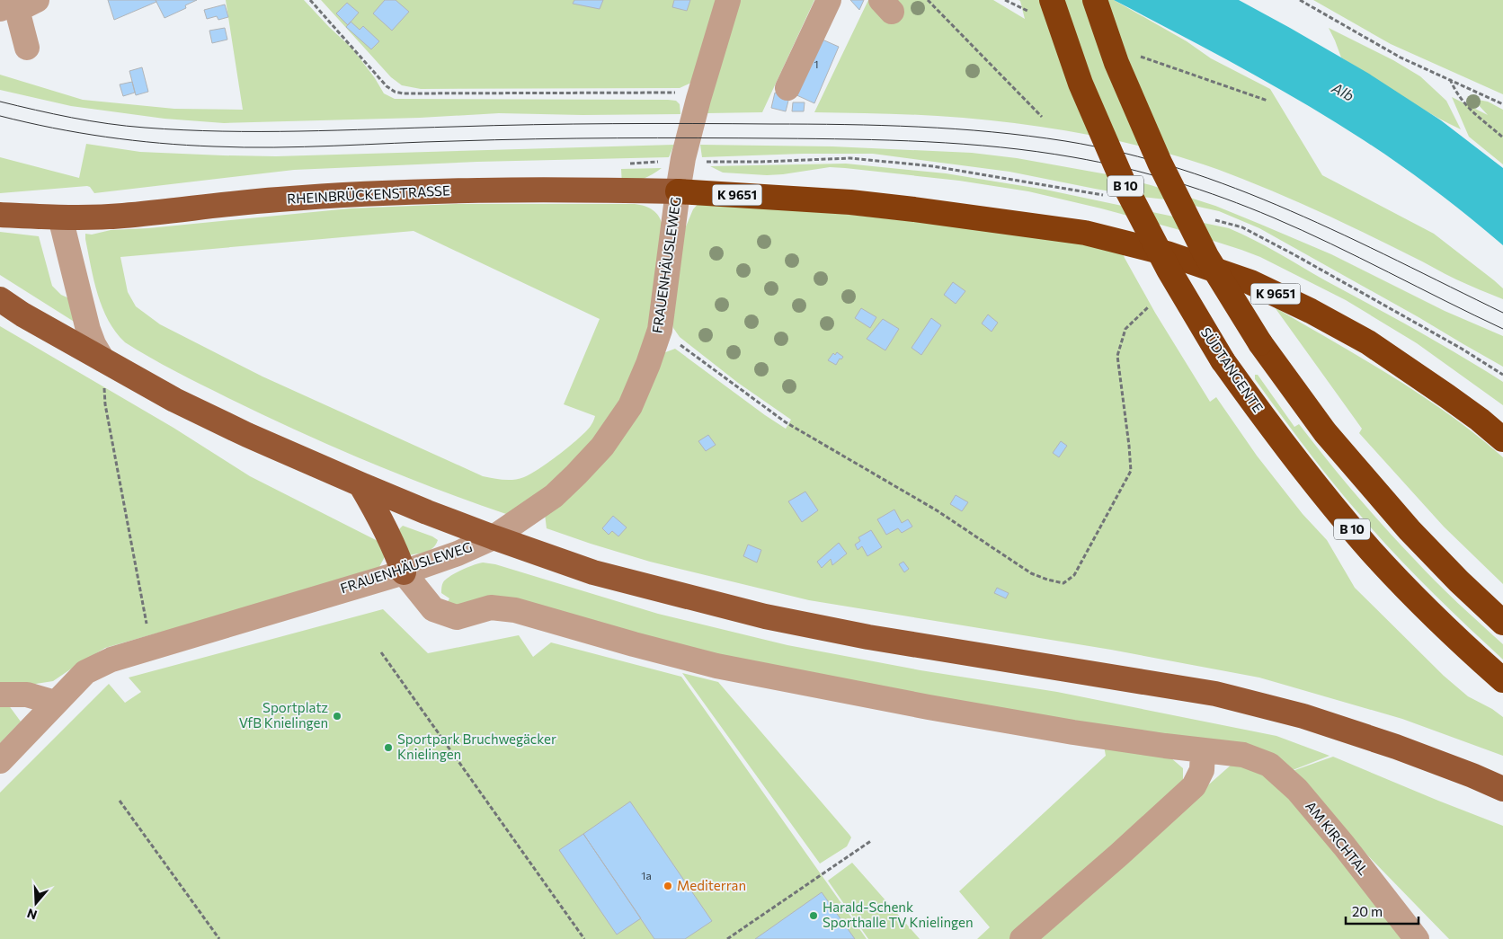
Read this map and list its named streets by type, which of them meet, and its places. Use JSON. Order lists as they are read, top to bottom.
{
  "streets": {
    "highway": ["B 10", "K 9651", "SÜDTANGENTE"],
    "main road": ["RHEINBRÜCKENSTRASSE"],
    "street": ["FRAUENHÄUSLEWEG", "AM KIRCHTAL"]
  },
  "crossings": [
    ["RHEINBRÜCKENSTRASSE", "K 9651"],
    ["RHEINBRÜCKENSTRASSE", "FRAUENHÄUSLEWEG"],
    ["K 9651", "FRAUENHÄUSLEWEG"],
    ["FRAUENHÄUSLEWEG", "AM KIRCHTAL"]
  ],
  "water": ["Alb"],
  "places": [
    "Sportplatz VfB Knielingen",
    "Sportpark Bruchwegäcker Knielingen",
    "Mediterran",
    "Harald-Schenk Sporthalle TV Knielingen"
  ],
  "house_numbers": ["1", "1a"],
  "scale_bar": "20 m",
  "north": "bottom"
}
